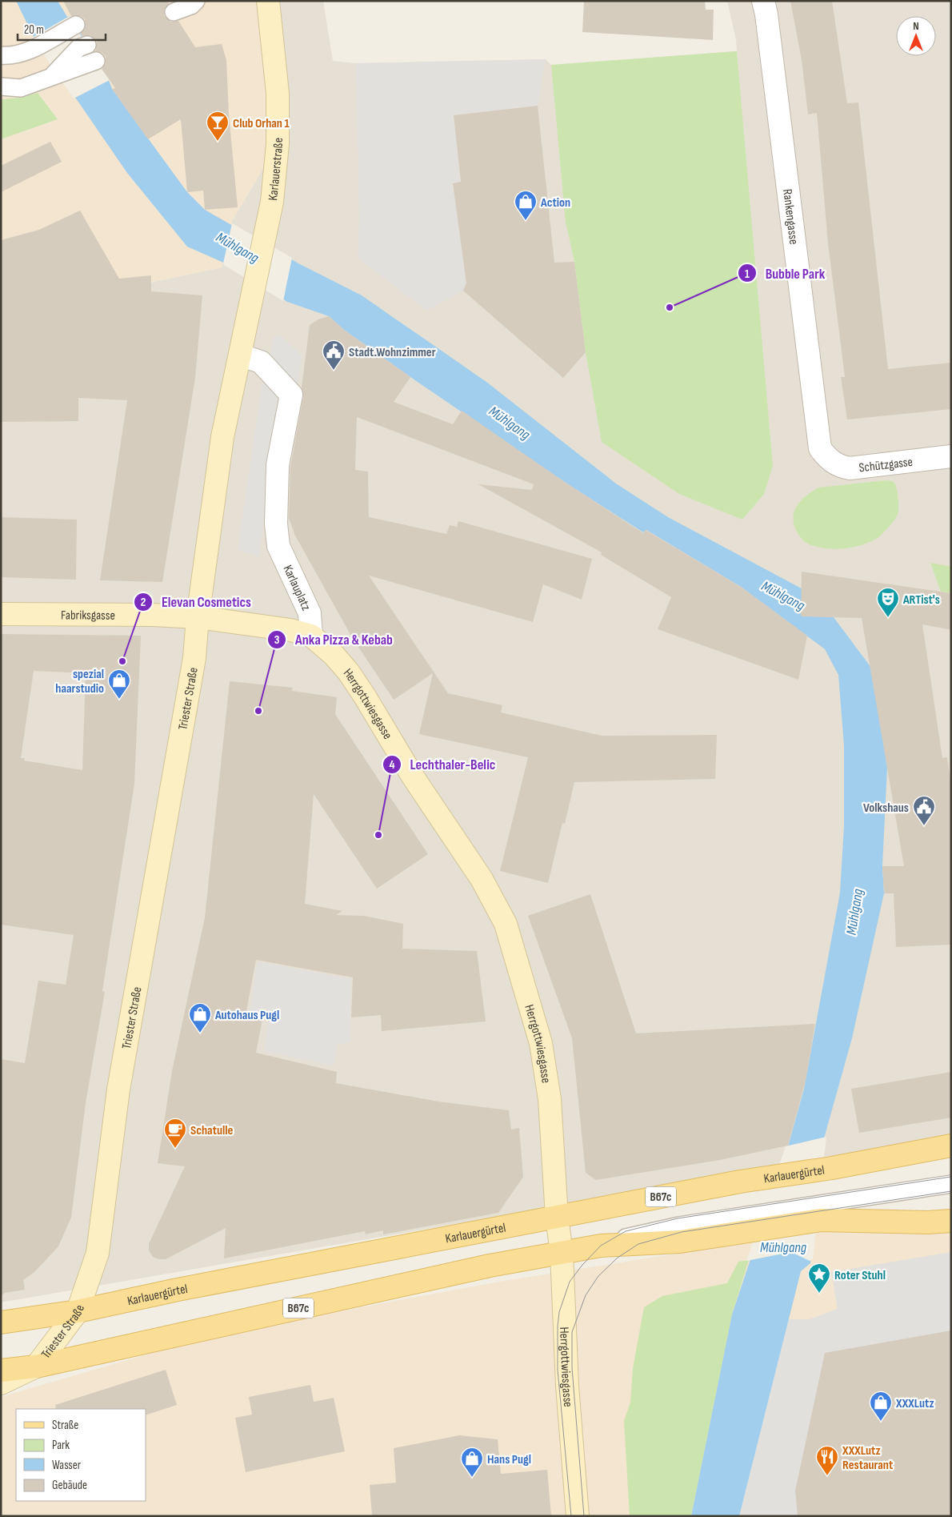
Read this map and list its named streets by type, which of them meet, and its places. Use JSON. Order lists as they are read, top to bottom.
{
  "streets": {
    "main road": [
      "Karlauerstraße",
      "Karlauplatz",
      "Fabriksgasse",
      "Triester Straße",
      "Herrgottwiesgasse",
      "Karlauergürtel",
      "B67c"
    ],
    "street": ["Rankengasse", "Schützgasse"]
  },
  "crossings": [
    ["Karlauerstraße", "Karlauplatz"],
    ["Rankengasse", "Schützgasse"],
    ["Karlauplatz", "Fabriksgasse"],
    ["Karlauplatz", "Triester Straße"],
    ["Karlauplatz", "Herrgottwiesgasse"],
    ["Fabriksgasse", "Triester Straße"],
    ["Triester Straße", "Karlauergürtel"],
    ["Triester Straße", "B67c"],
    ["Herrgottwiesgasse", "Karlauergürtel"],
    ["Herrgottwiesgasse", "B67c"]
  ],
  "water": ["Mühlgang"],
  "places": {
    "bar": ["Club Orhan 1"],
    "shop": [
      "Action",
      "spezial haarstudio",
      "Autohaus Pugl",
      "XXXLutz",
      "Hans Pugl"
    ],
    "other": [
      "Bubble Park",
      "Elevan Cosmetics",
      "Anka Pizza & Kebab",
      "Lechthaler-Belic"
    ],
    "public building": ["Stadt.Wohnzimmer", "Volkshaus"],
    "theatre": ["ARTist's"],
    "cafe": ["Schatulle"],
    "place": ["Roter Stuhl"],
    "restaurant": ["XXXLutz Restaurant"]
  },
  "legend": [
    "Straße",
    "Park",
    "Wasser",
    "Gebäude"
  ],
  "scale_bar": "20 m",
  "north": "top"
}
